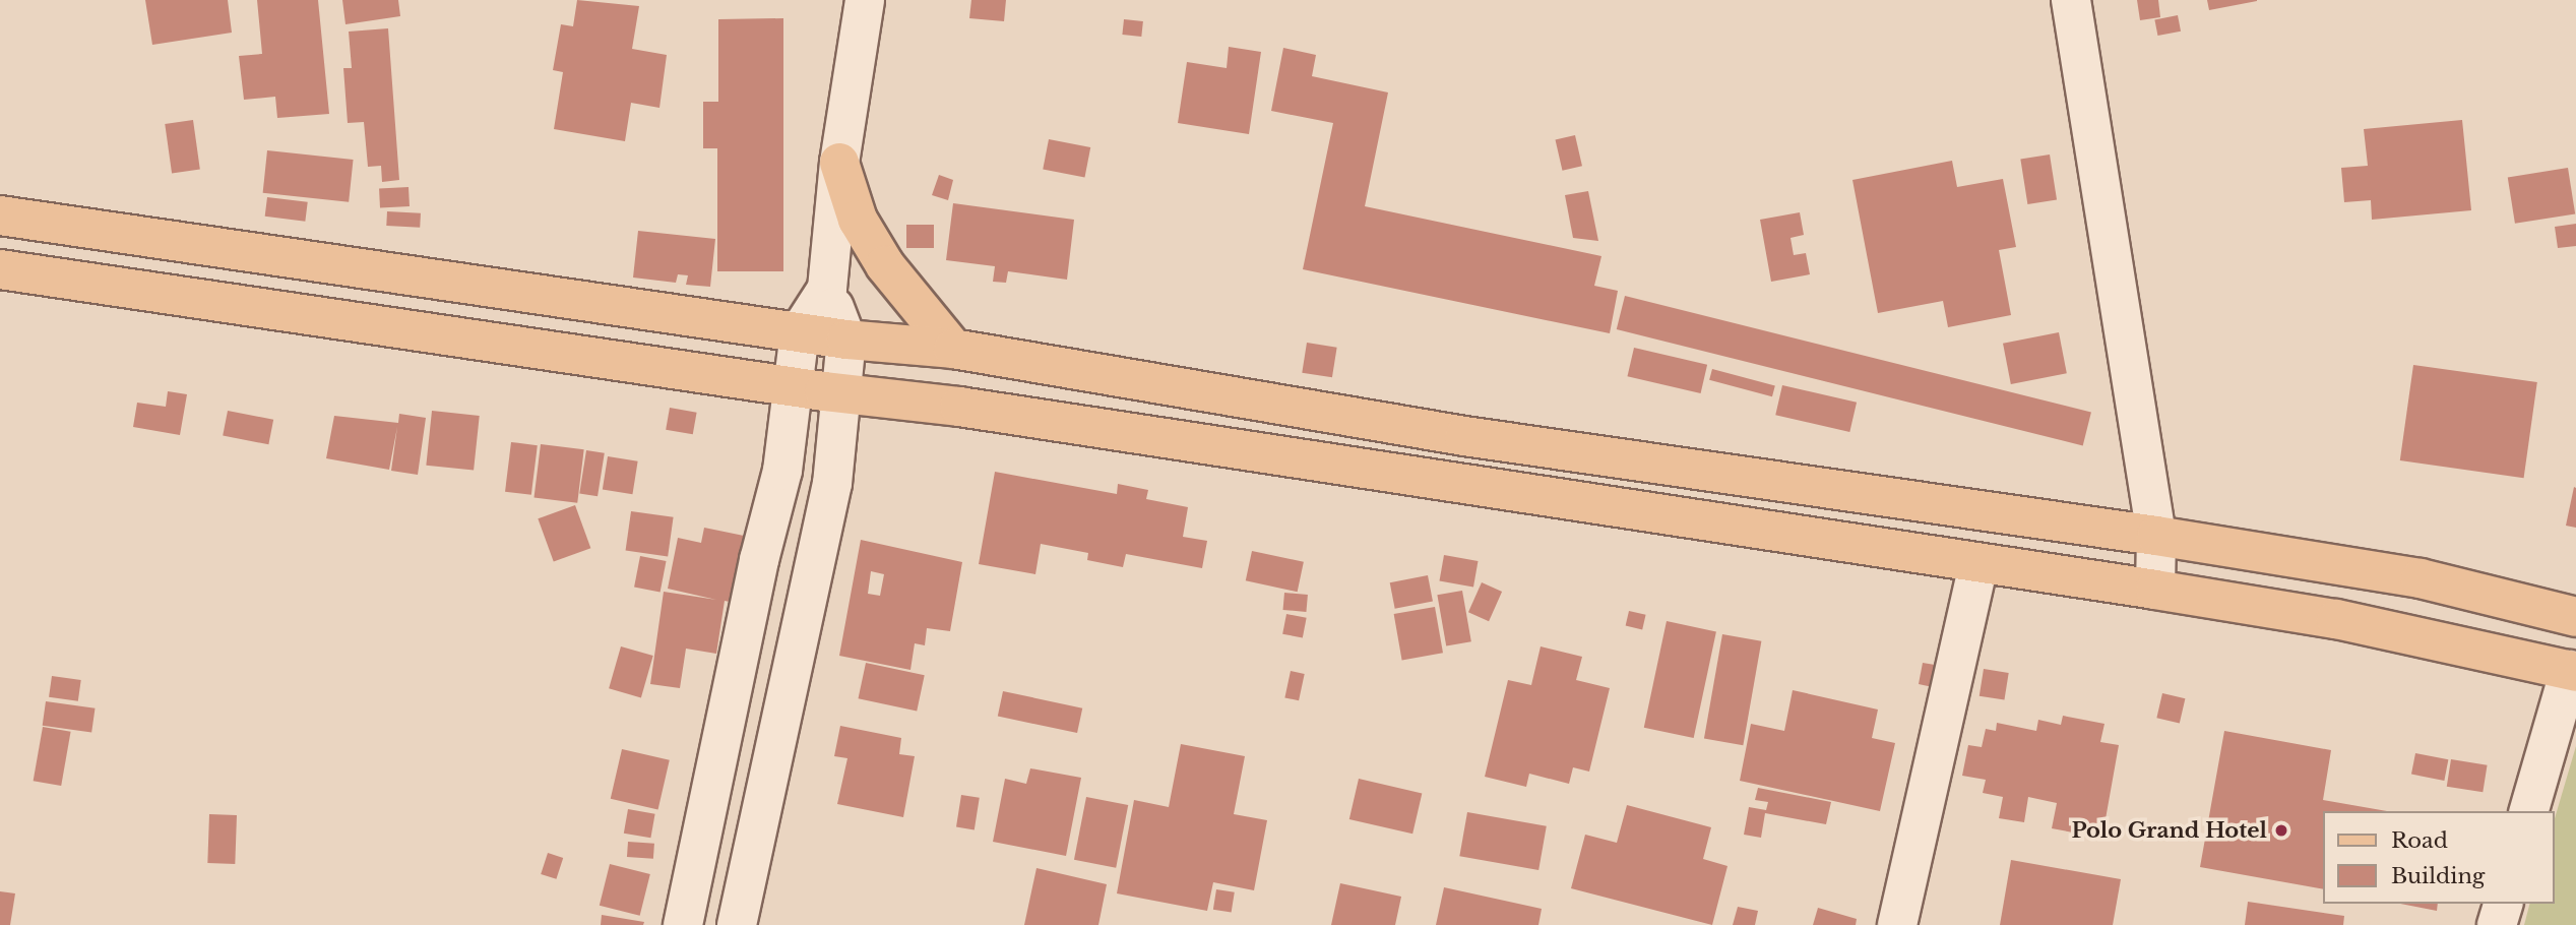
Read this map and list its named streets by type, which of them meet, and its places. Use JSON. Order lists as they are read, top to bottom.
{
  "places": ["Polo Grand Hotel"],
  "legend": ["Road", "Building"]
}
